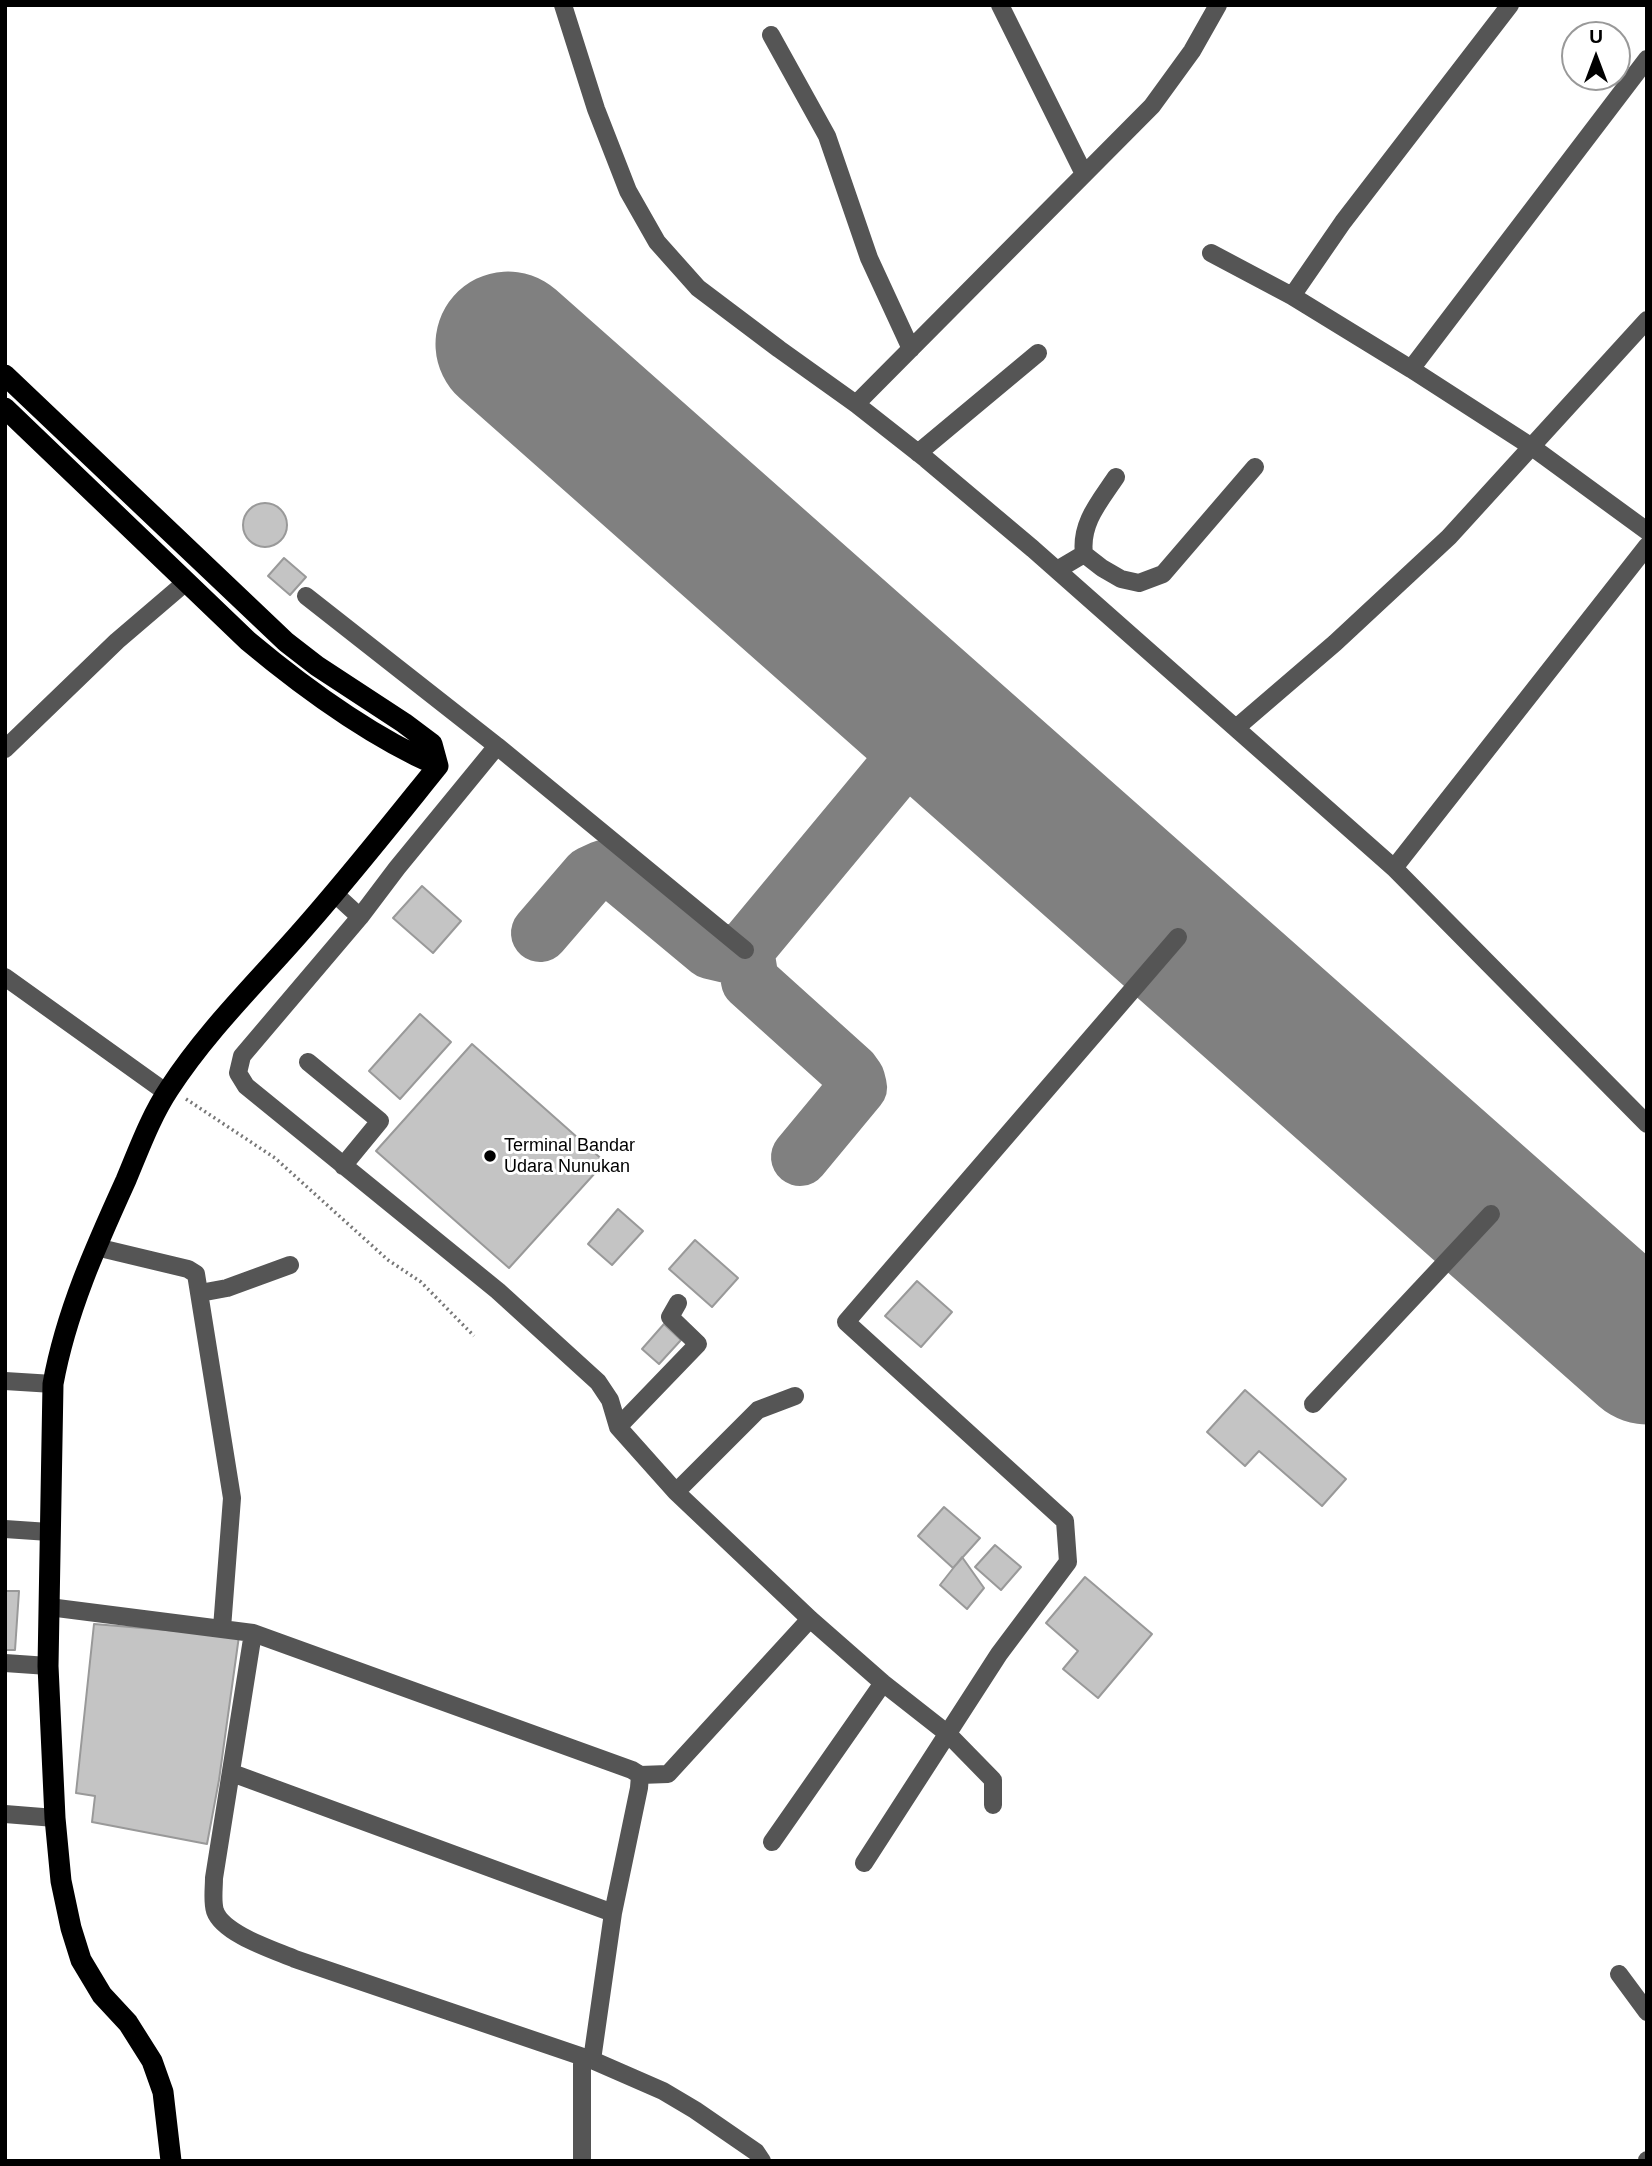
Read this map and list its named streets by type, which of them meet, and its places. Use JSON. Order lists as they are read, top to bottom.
{
  "places": ["Terminal Bandar Udara Nunukan"],
  "north": "top"
}
